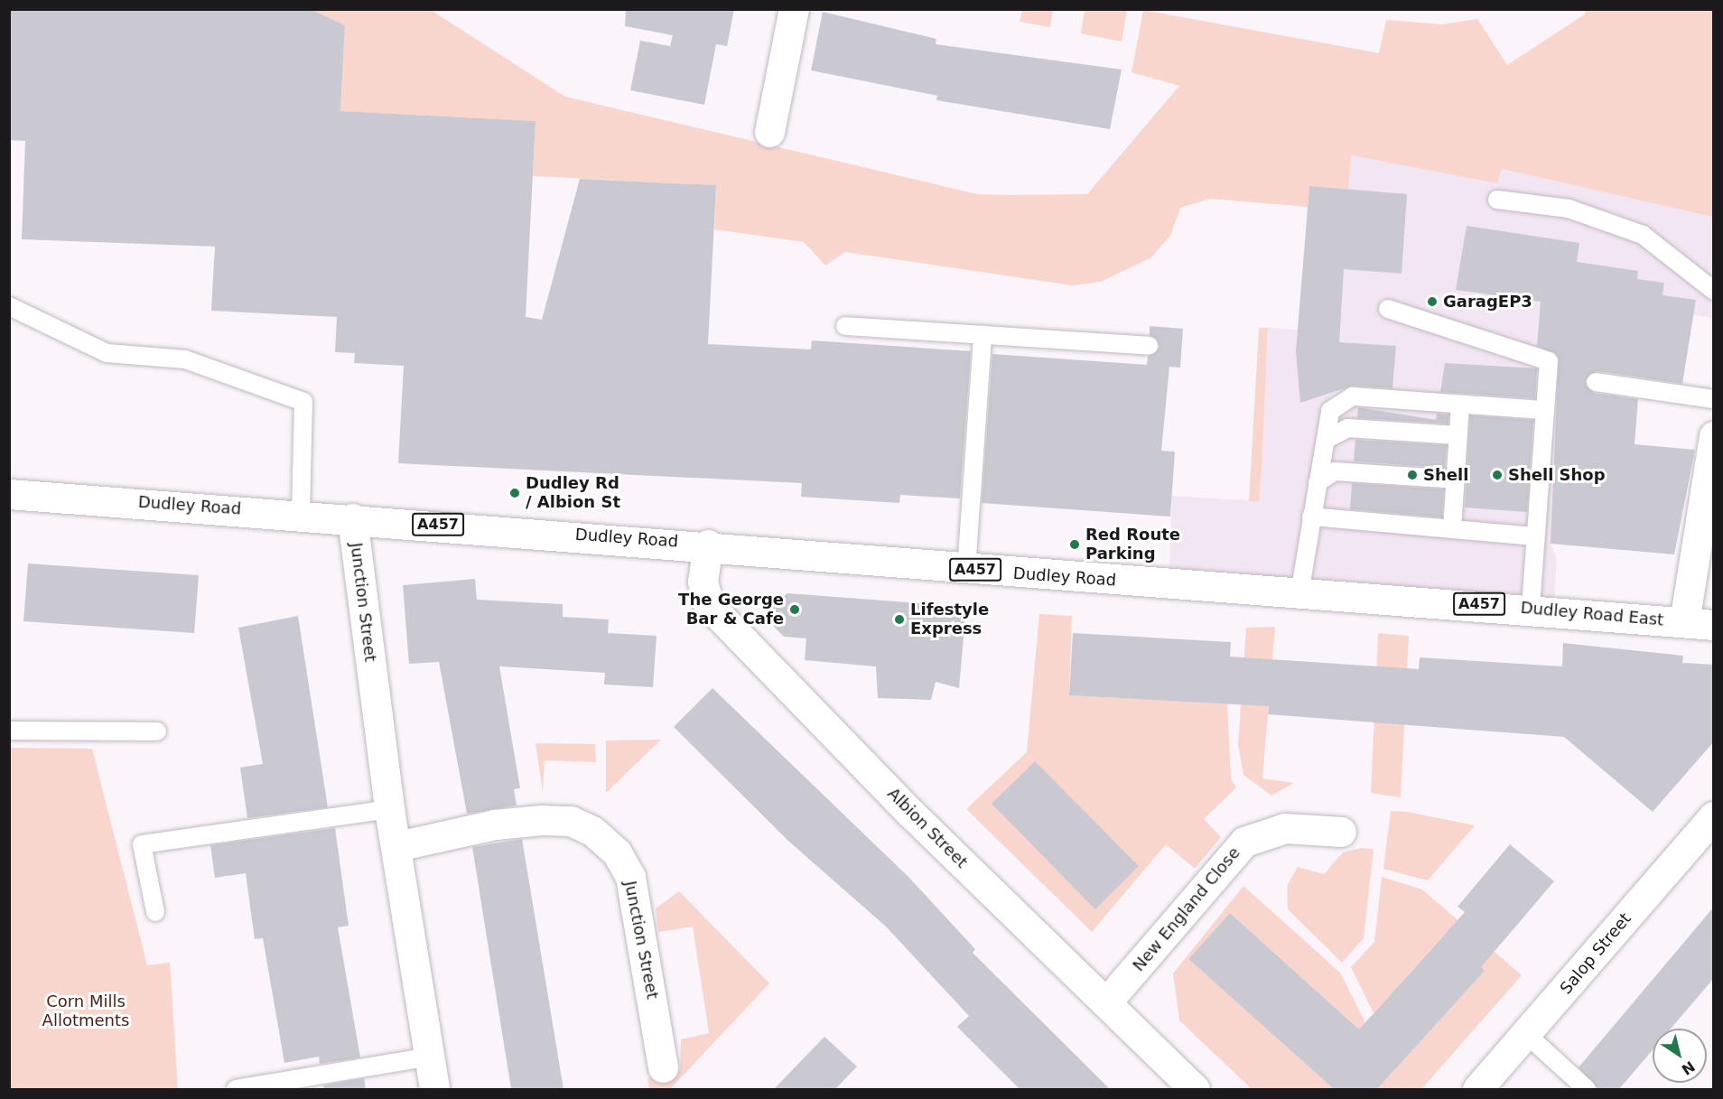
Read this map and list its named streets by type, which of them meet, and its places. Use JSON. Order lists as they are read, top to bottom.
{
  "streets": {
    "street": [
      "Dudley Road",
      "A457",
      "Junction Street",
      "Dudley Road East",
      "Albion Street",
      "New England Close",
      "Salop Street"
    ]
  },
  "crossings": [
    ["Dudley Road", "Junction Street"],
    ["Dudley Road", "Dudley Road East"],
    ["Dudley Road", "Albion Street"],
    ["Albion Street", "New England Close"]
  ],
  "parks": ["Corn Mills Allotments"],
  "places": [
    "GaragEP3",
    "Shell",
    "Shell Shop",
    "Dudley Rd / Albion St",
    "Red Route Parking",
    "The George Bar & Cafe",
    "Lifestyle Express"
  ],
  "north": "bottom right"
}
